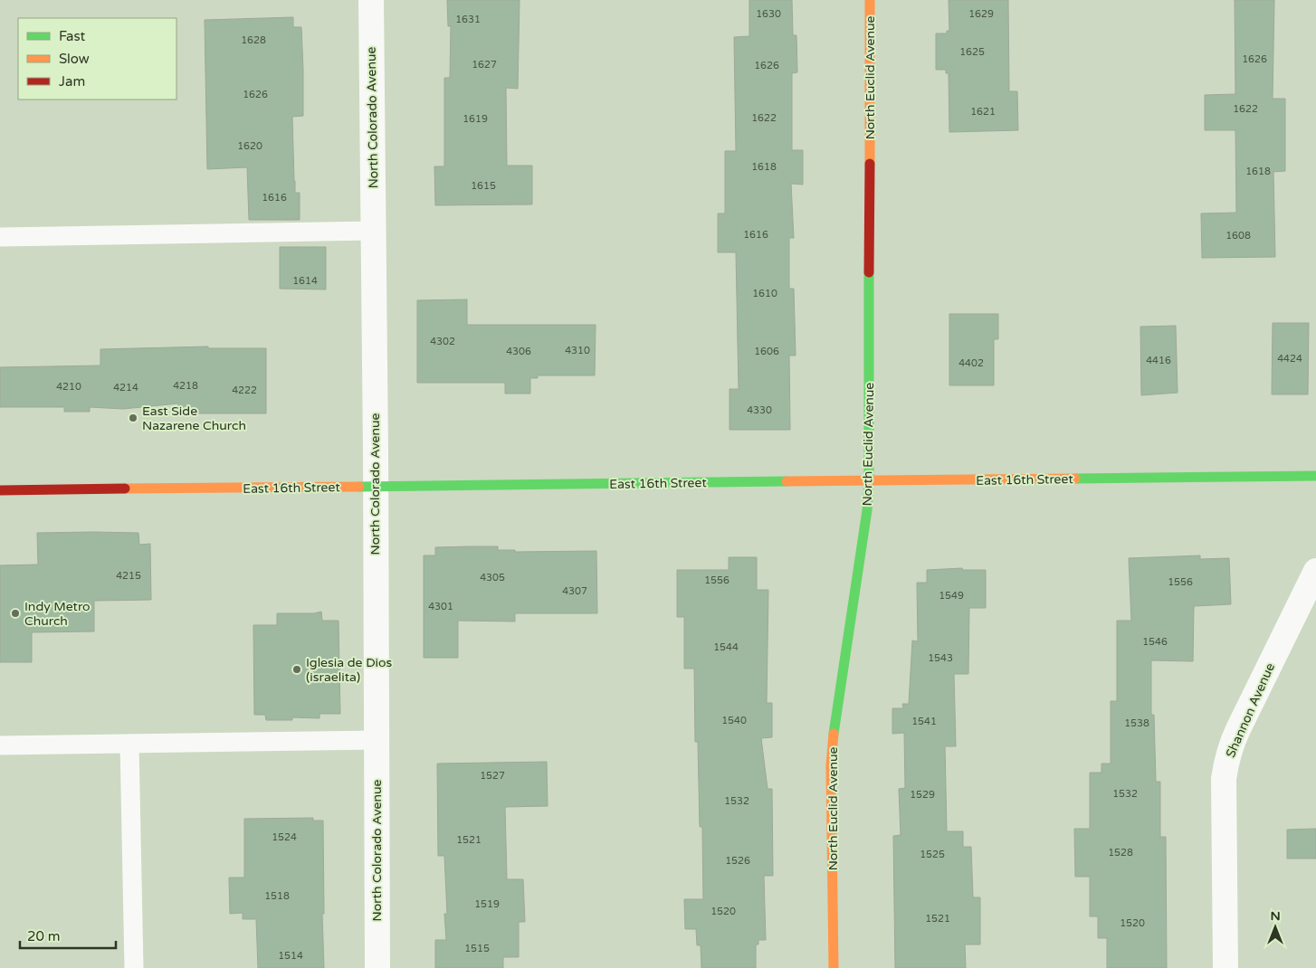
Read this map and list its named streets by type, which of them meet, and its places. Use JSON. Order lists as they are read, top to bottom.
{
  "streets": {
    "main road": ["North Euclid Avenue", "East 16th Street"],
    "street": ["North Colorado Avenue", "Shannon Avenue"]
  },
  "crossings": [
    ["North Euclid Avenue", "East 16th Street"],
    ["North Colorado Avenue", "East 16th Street"]
  ],
  "places": ["East Side Nazarene Church", "Indy Metro Church", "Iglesia de Dios (israelita)"],
  "house_numbers": [
    "1630",
    "1629",
    "1631",
    "1628",
    "1625",
    "1626",
    "1627",
    "1626",
    "1626",
    "1622",
    "1621",
    "1622",
    "1619",
    "1620",
    "1618",
    "1618",
    "1615",
    "1616",
    "1616",
    "1608",
    "1614",
    "1610",
    "4302",
    "4310",
    "4306",
    "1606",
    "4424",
    "4416",
    "4402",
    "4218",
    "4210",
    "4214",
    "4222",
    "4330",
    "4215",
    "4305",
    "1556",
    "1556",
    "4307",
    "1549",
    "4301",
    "1546",
    "1544",
    "1543",
    "1540",
    "1541",
    "1538",
    "1527",
    "1532",
    "1529",
    "1532",
    "1524",
    "1521",
    "1528",
    "1525",
    "1526",
    "1518",
    "1519",
    "1520",
    "1521",
    "1520",
    "1515",
    "1514"
  ],
  "legend": ["Fast", "Slow", "Jam"],
  "scale_bar": "20 m",
  "north": "top"
}
